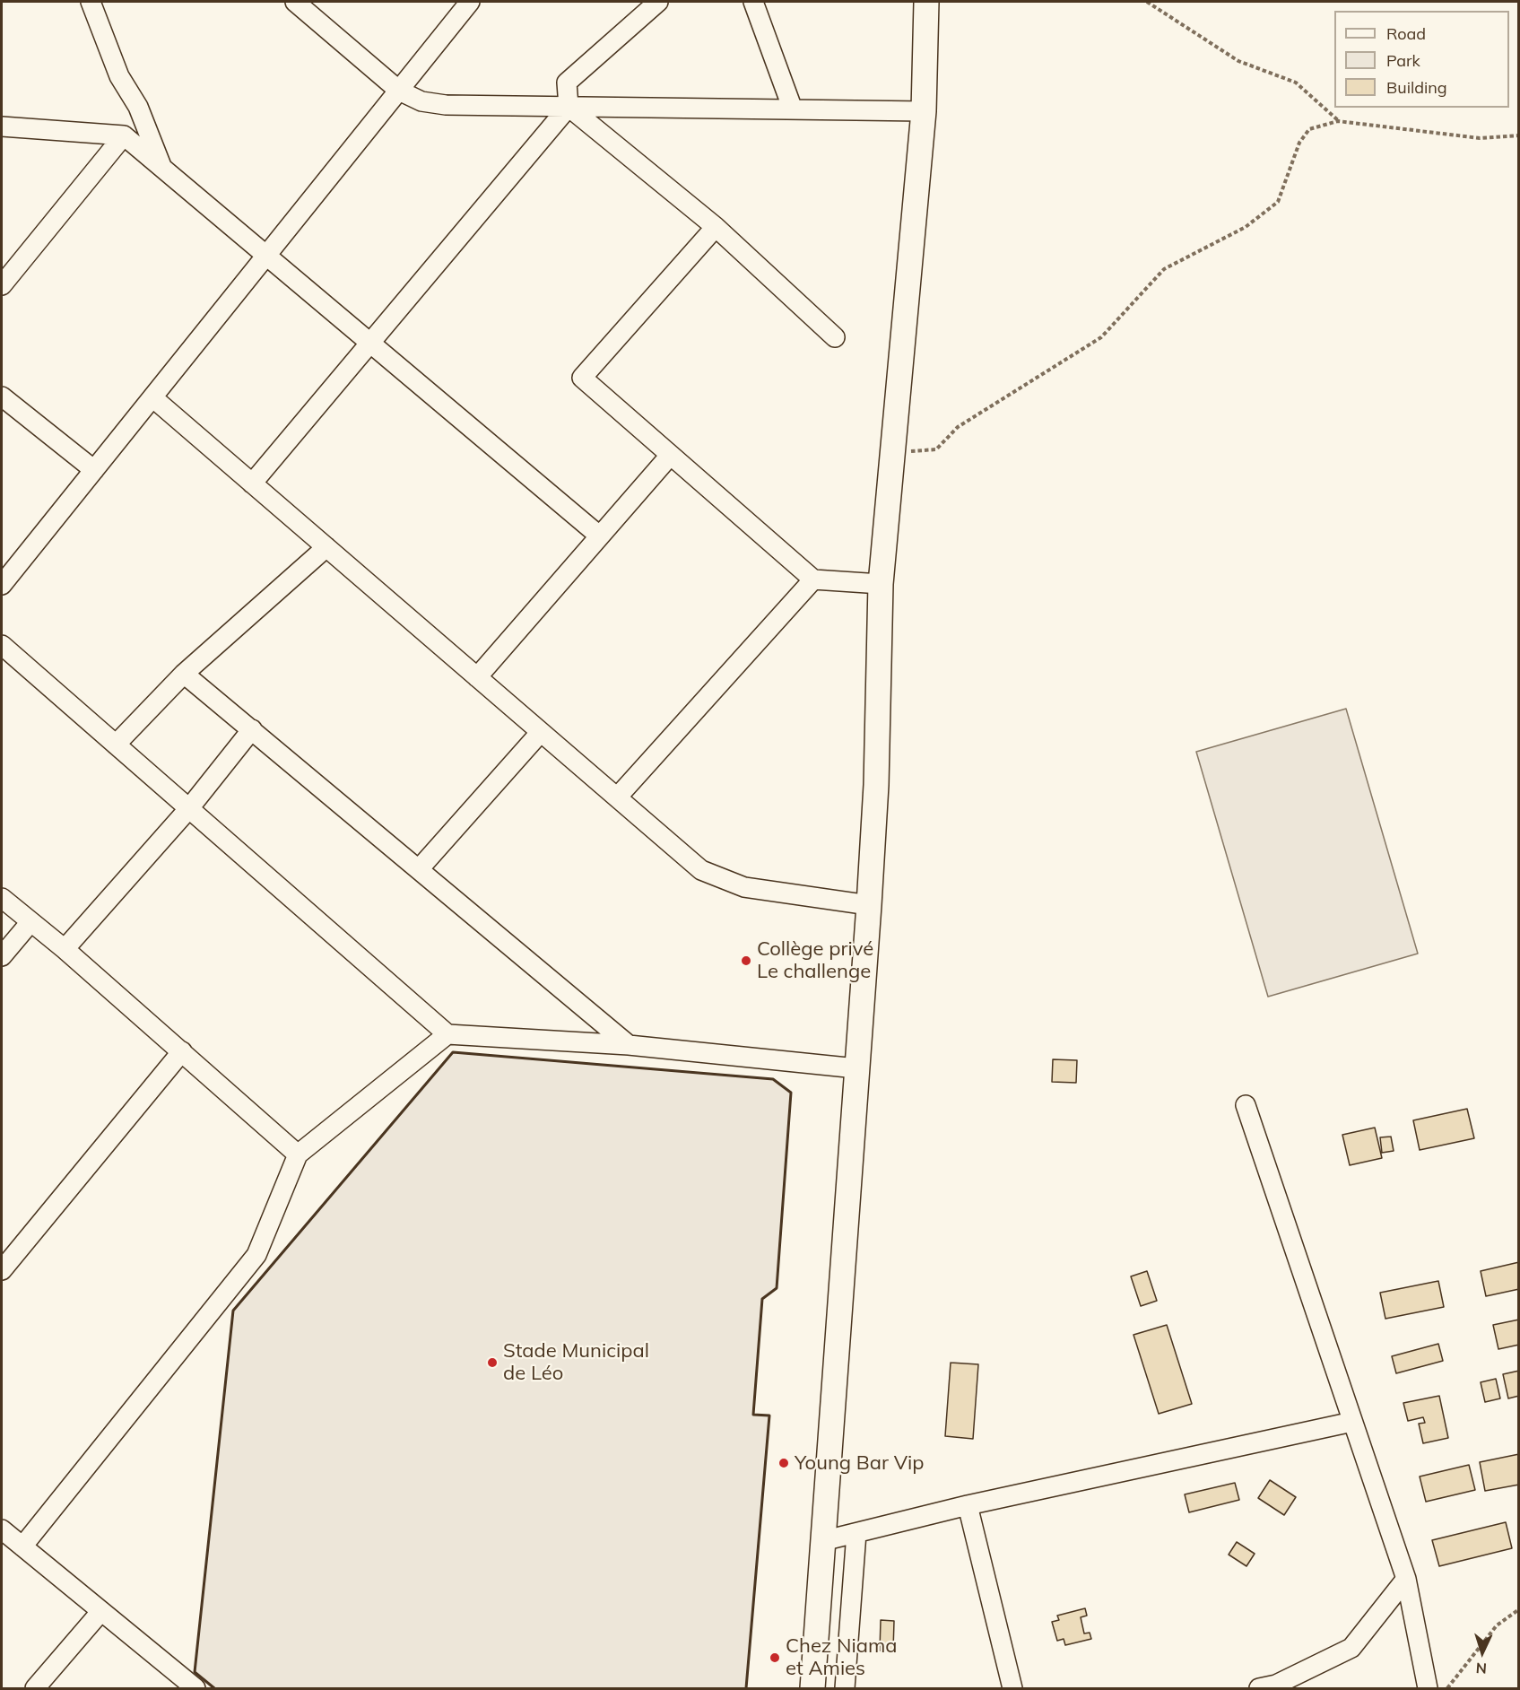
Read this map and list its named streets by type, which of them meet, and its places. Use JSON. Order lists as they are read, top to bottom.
{
  "places": [
    "Collège privé Le challenge",
    "Stade Municipal de Léo",
    "Young Bar Vip",
    "Chez Niama et Amies"
  ],
  "legend": ["Road", "Park", "Building"],
  "north": "bottom"
}
